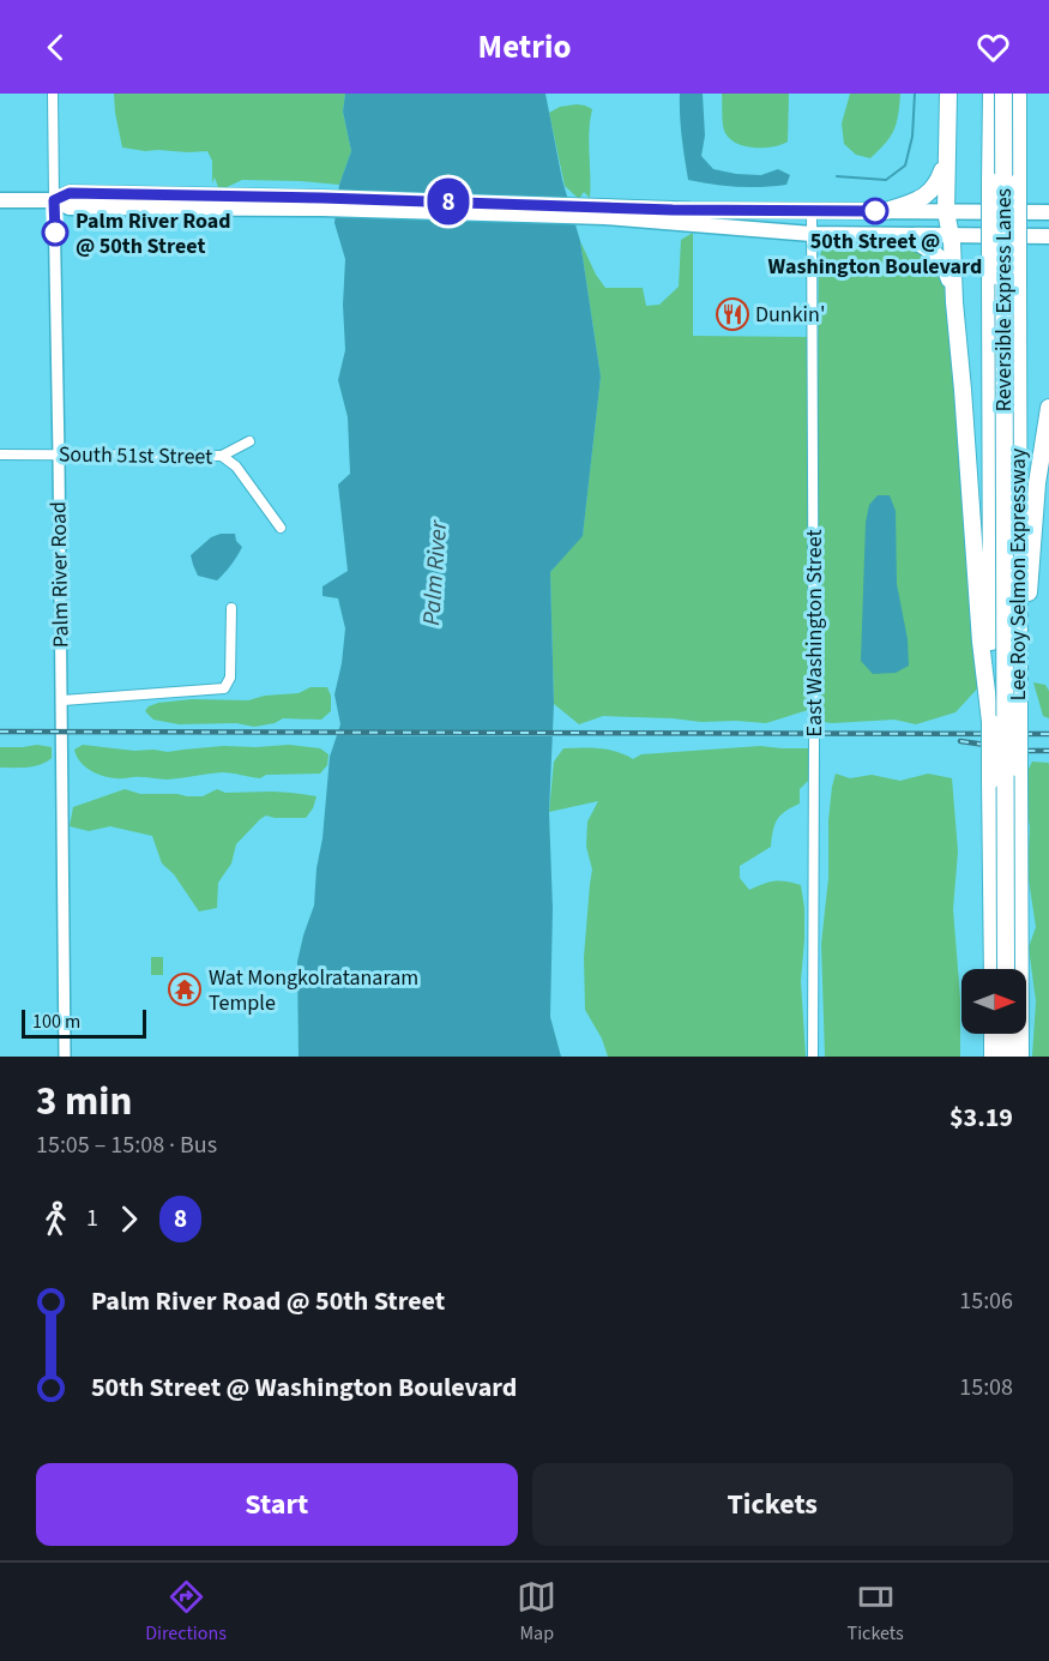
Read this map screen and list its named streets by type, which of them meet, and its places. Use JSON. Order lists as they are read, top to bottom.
{
  "streets": {
    "highway": ["Reversible Express Lanes", "Lee Roy Selmon Expressway"],
    "street": ["South 51st Street", "Palm River Road", "East Washington Street"]
  },
  "crossings": [
    ["South 51st Street", "Palm River Road"]
  ],
  "water": ["Palm River"],
  "places": {
    "other": ["50th Street @ Washington Boulevard", "Palm River Road @ 50th Street"],
    "restaurant": ["Dunkin'"],
    "temple": ["Wat Mongkolratanaram Temple"]
  },
  "lines": ["bus line 8"],
  "scale_bar": "100 m",
  "north": "right",
  "page": {
    "header": "Metrio",
    "on_map": "8",
    "scale": "100 m",
    "heading": ["3 min", "15:05 – 15:08 · Bus", "$3.19"],
    "legs": ["1", "8"],
    "list": [
      {
        "name": "Palm River Road @ 50th Street",
        "value": "15:06"
      },
      {
        "name": "50th Street @ Washington Boulevard",
        "value": "15:08"
      }
    ],
    "buttons": ["Start", "Tickets"],
    "tabs": ["Directions", "Map", "Tickets"]
  }
}
